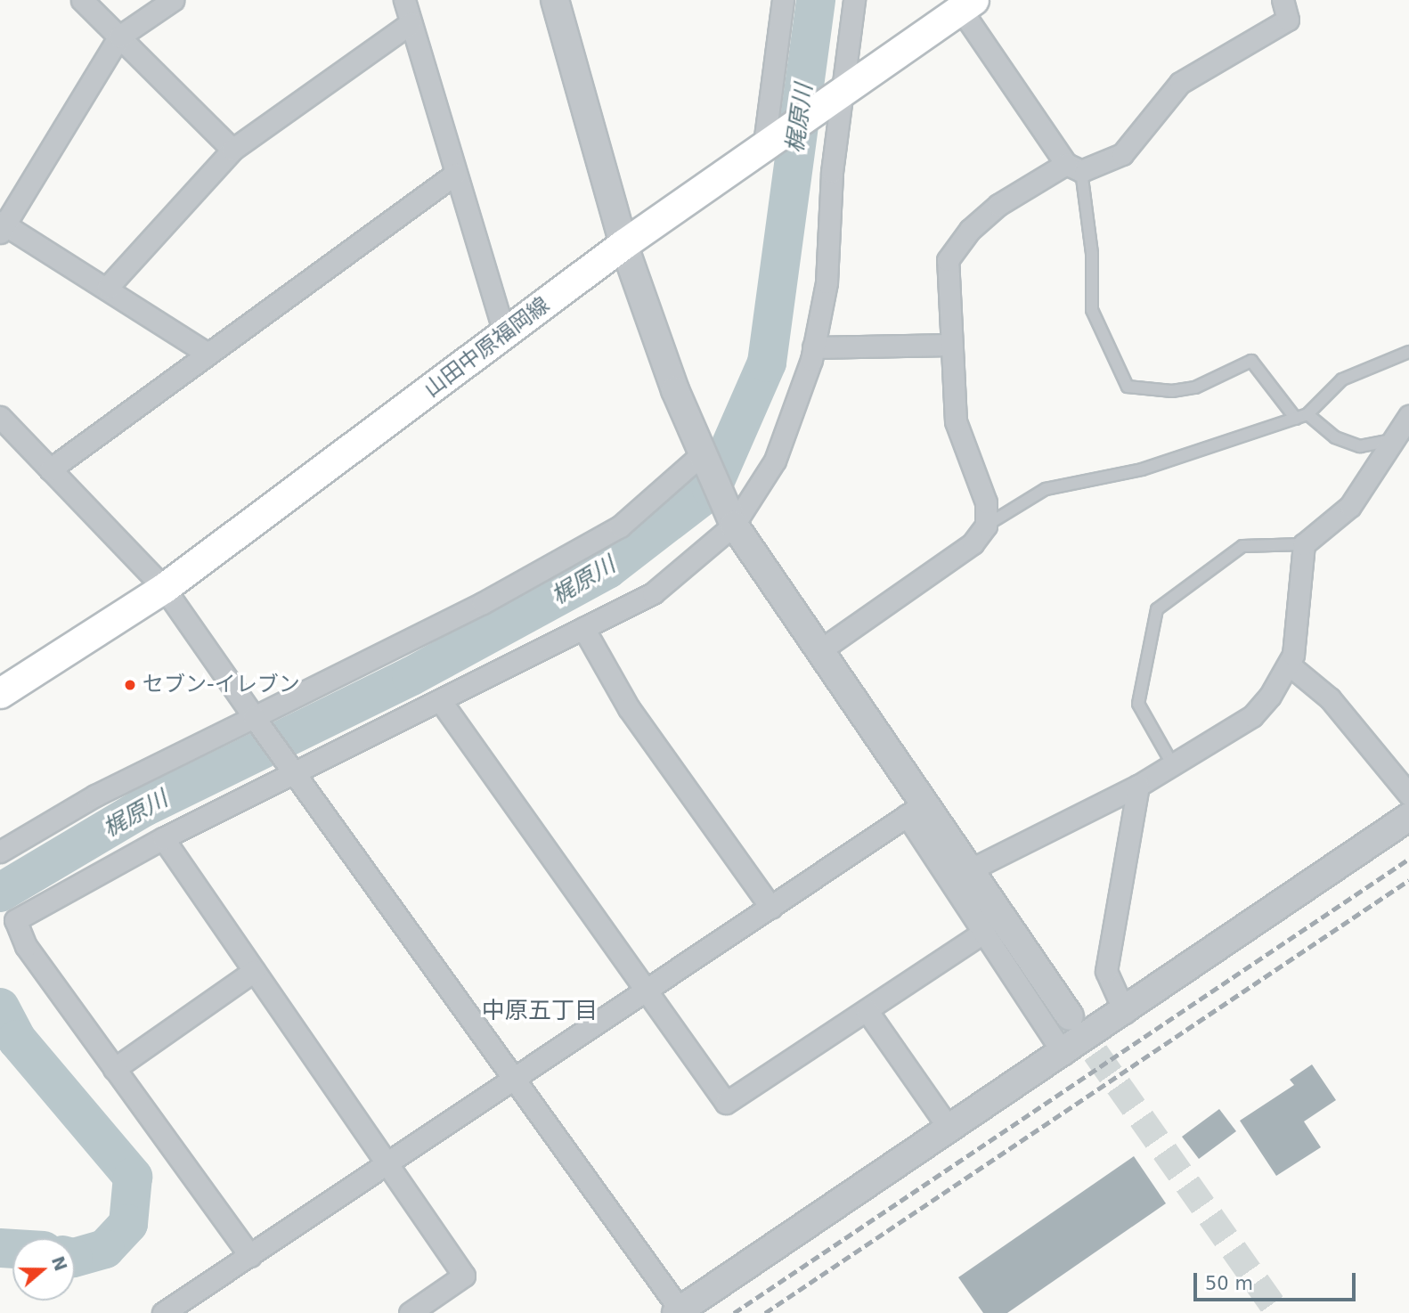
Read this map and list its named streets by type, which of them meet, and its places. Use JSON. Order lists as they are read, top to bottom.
{
  "streets": {
    "main road": ["山田中原福岡線"]
  },
  "districts": ["中原五丁目"],
  "water": ["梶原川"],
  "places": ["セブン-イレブン"],
  "scale_bar": "50 m",
  "north": "right"
}
